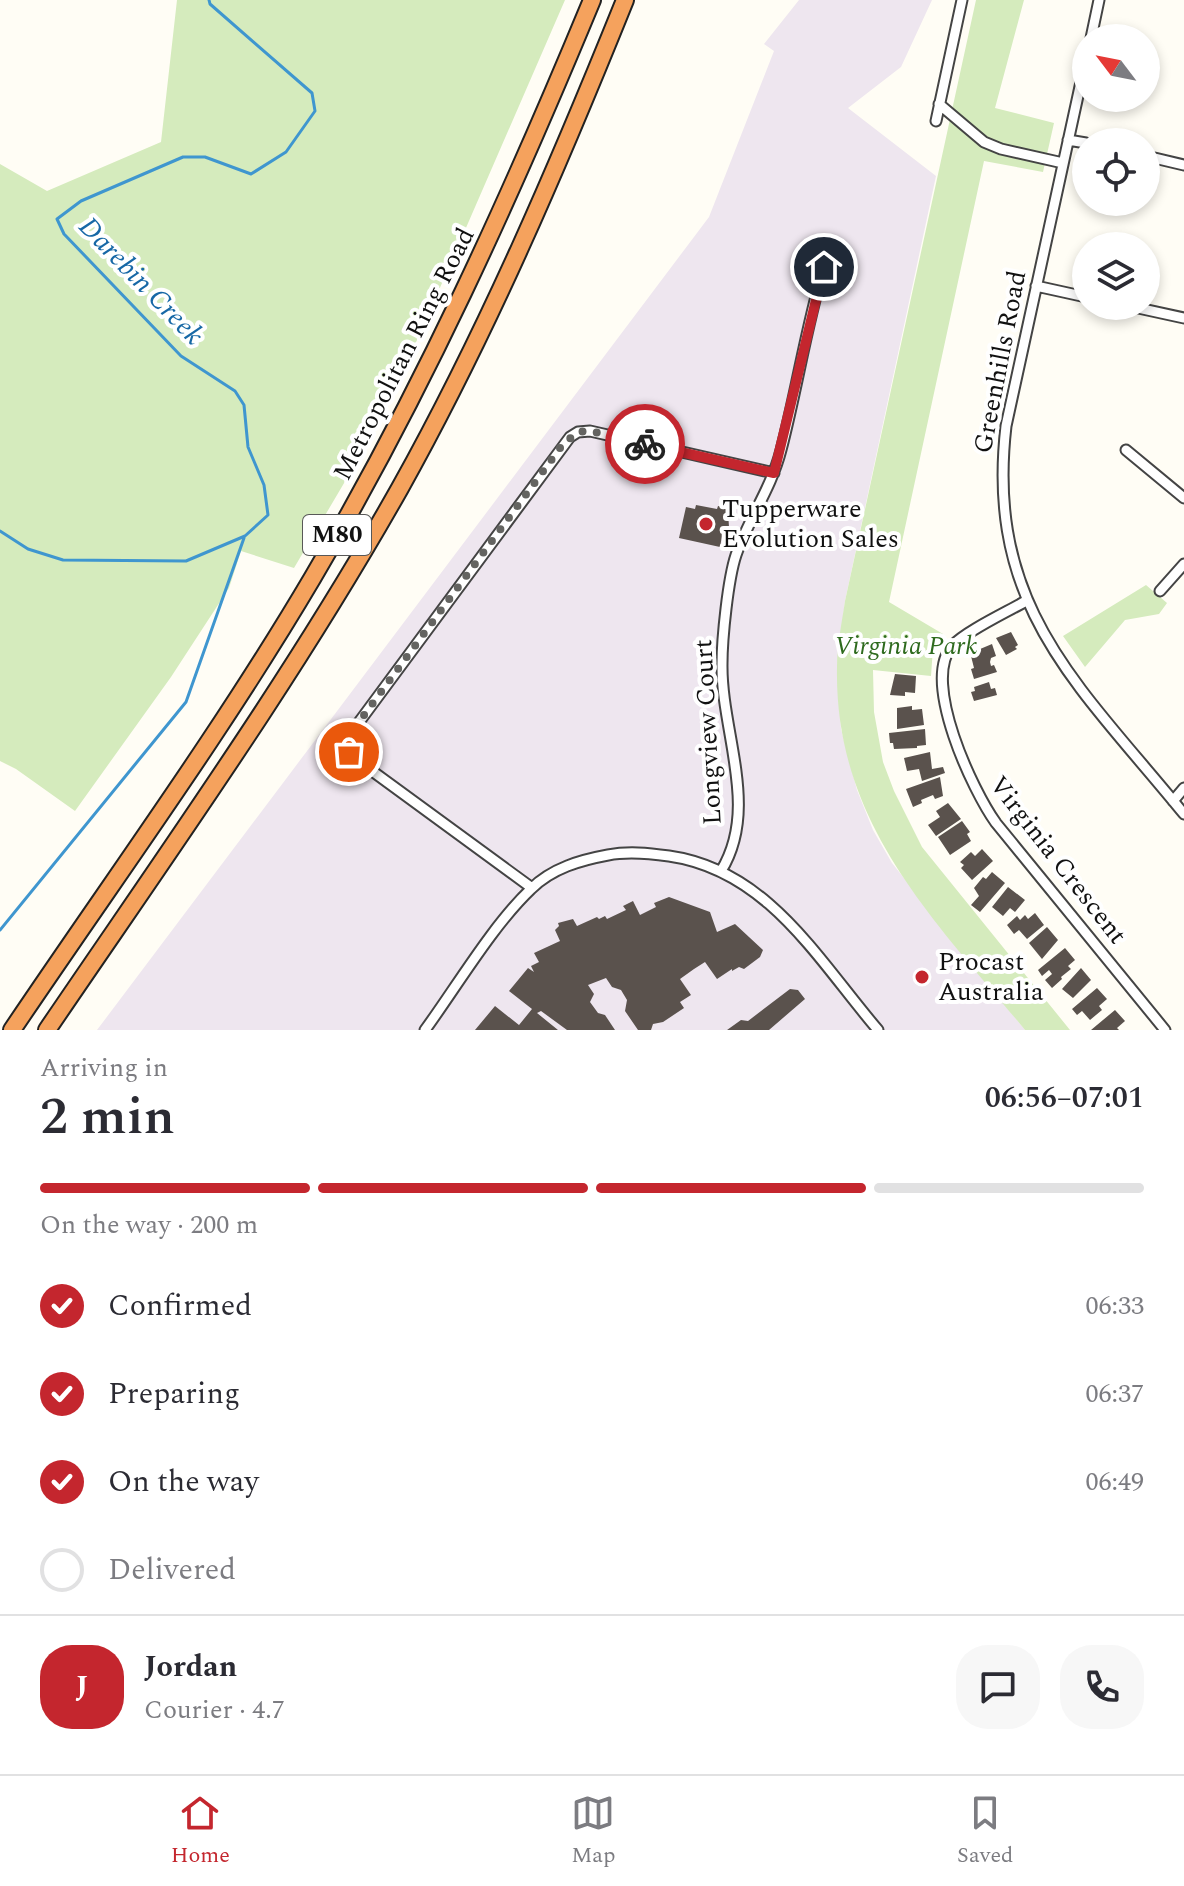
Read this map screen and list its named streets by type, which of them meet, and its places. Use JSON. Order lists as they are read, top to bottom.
{
  "streets": {
    "highway": ["Metropolitan Ring Road", "M80"],
    "street": ["Greenhills Road", "Longview Court", "Virginia Crescent"]
  },
  "crossings": [
    ["Greenhills Road", "Virginia Crescent"]
  ],
  "water": ["Darebin Creek"],
  "parks": ["Virginia Park"],
  "places": ["Tupperware Evolution Sales", "Procast Australia"],
  "north": "top left",
  "page": {
    "heading": ["2 min", "Arriving in", "06:56–07:01"],
    "panel": ["Jordan", "Courier · 4.7"],
    "bar": "On the way · 200 m",
    "list": [
      ["Confirmed", "06:33"],
      ["Preparing", "06:37"],
      ["On the way", "06:49"],
      "Delivered"
    ],
    "round": "J",
    "tabs": ["Home", "Map", "Saved"]
  }
}
